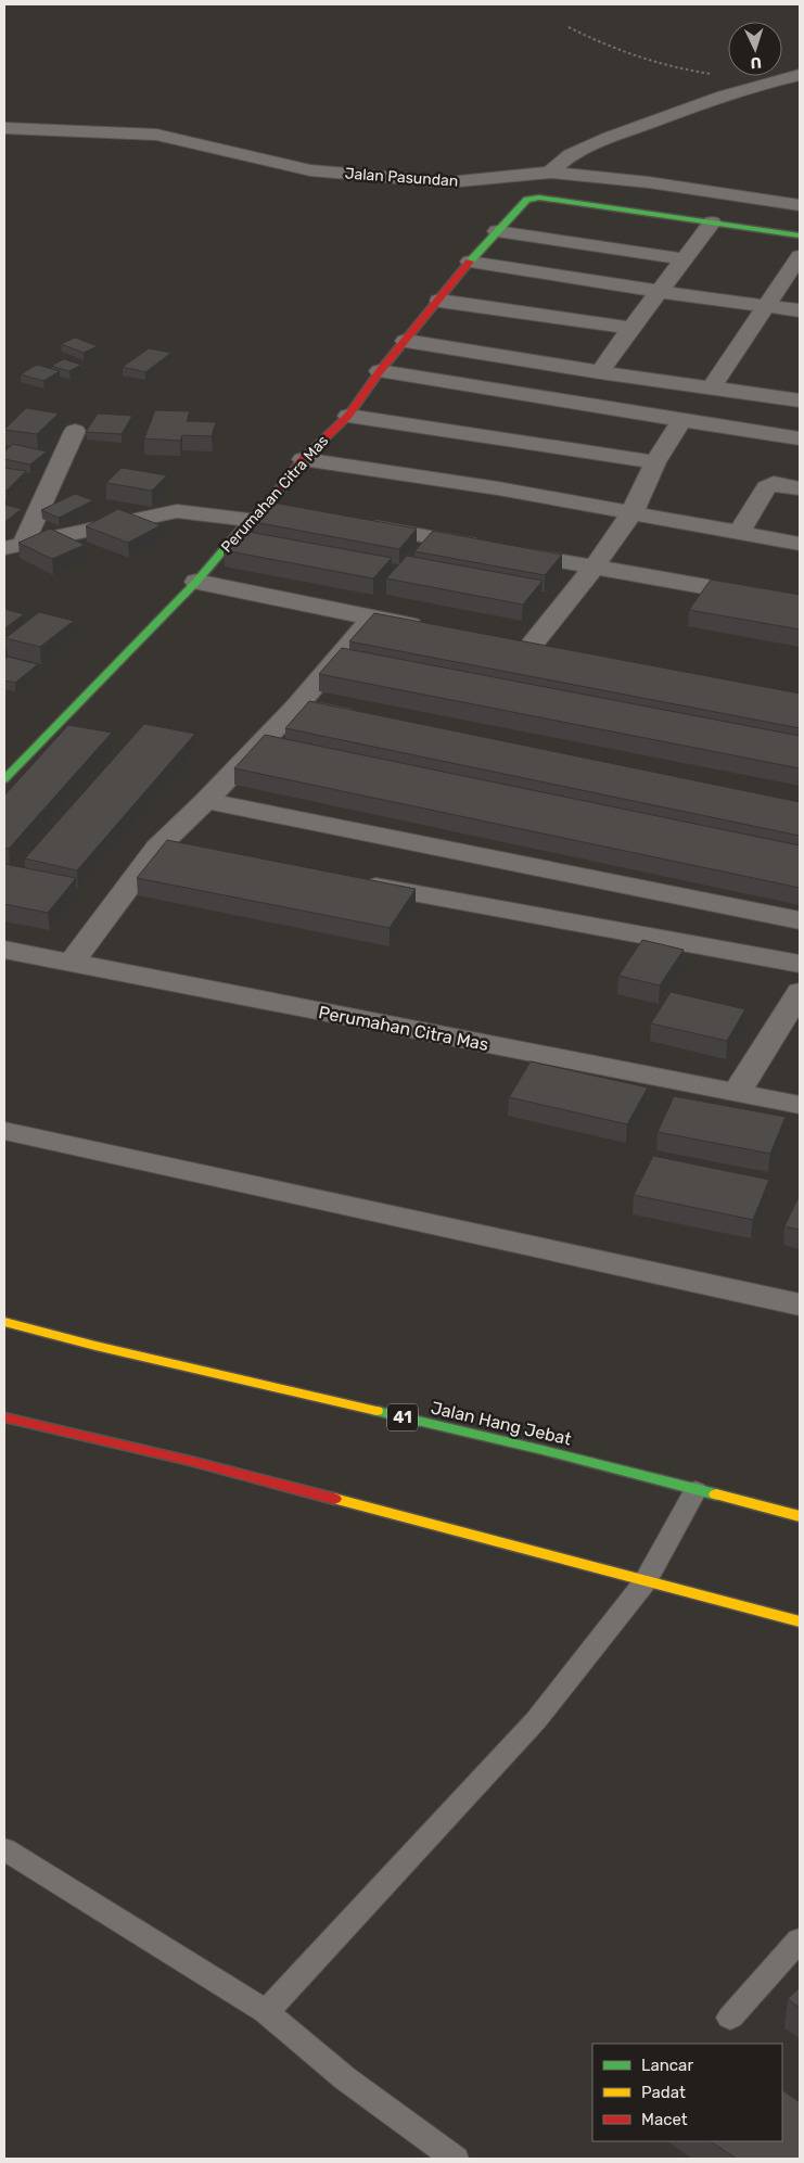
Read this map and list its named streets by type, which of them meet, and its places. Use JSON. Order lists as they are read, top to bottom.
{
  "streets": {
    "main road": ["Perumahan Citra Mas", "41", "Jalan Hang Jebat"],
    "street": ["Jalan Pasundan"]
  },
  "legend": ["Lancar", "Padat", "Macet"],
  "north": "bottom"
}
